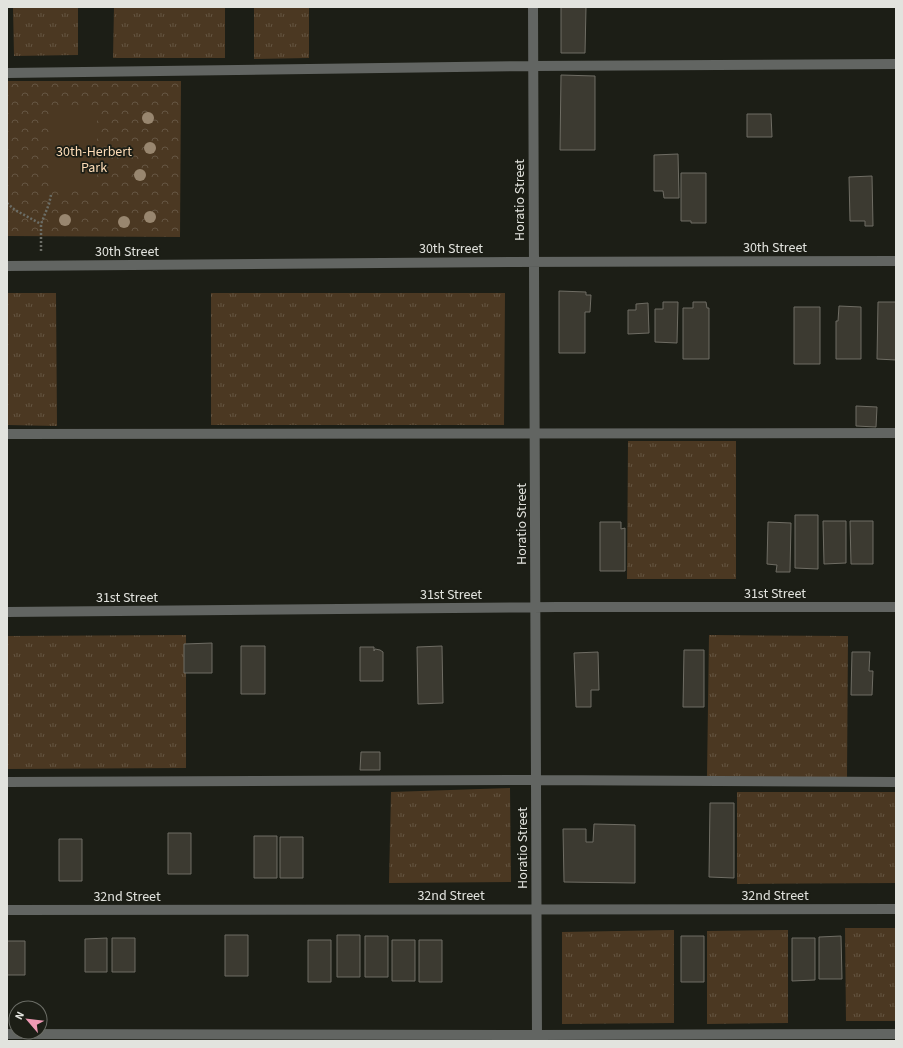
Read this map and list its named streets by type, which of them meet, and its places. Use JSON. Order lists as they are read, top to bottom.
{
  "streets": {
    "street": [
      "Horatio Street",
      "30th Street",
      "31st Street",
      "32nd Street"
    ]
  },
  "crossings": [
    ["Horatio Street", "30th Street"],
    ["Horatio Street", "31st Street"],
    ["Horatio Street", "32nd Street"]
  ],
  "parks": ["30th-Herbert Park"],
  "north": "top left"
}
